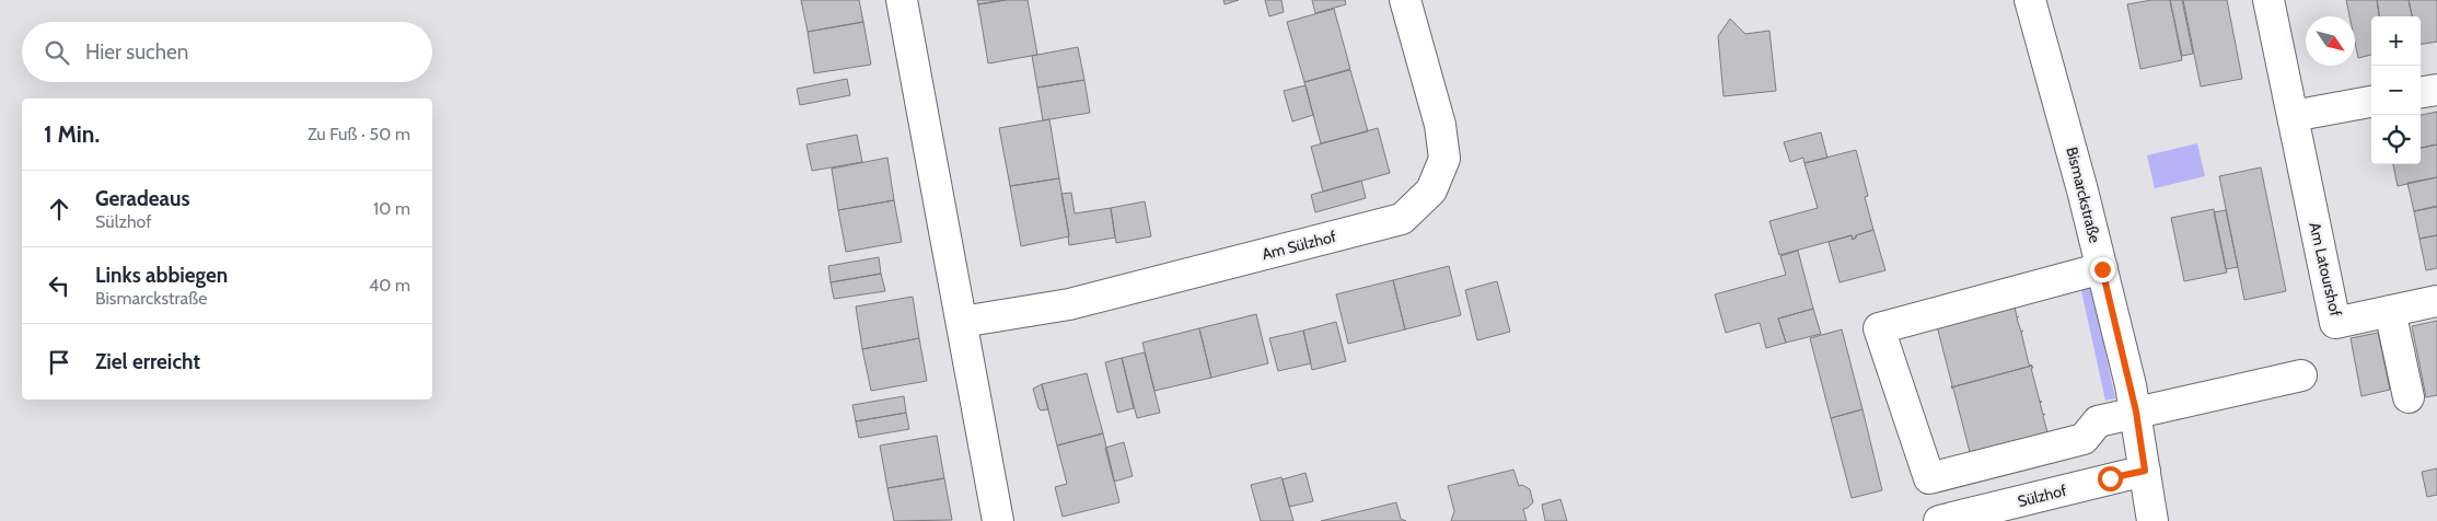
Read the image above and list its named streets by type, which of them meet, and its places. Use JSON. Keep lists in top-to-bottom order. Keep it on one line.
{"streets":{"street":["Bismarckstraße","Am Sülzhof","Am Latourshof","Sülzhof"]},"crossings":[["Bismarckstraße","Sülzhof"]],"north":"bottom right","page":{"map_buttons":["+","−"],"search":"Hier suchen","heading":["1 Min.","Zu Fuß · 50 m"],"list":[["Geradeaus","Sülzhof","10 m"],["Links abbiegen","Bismarckstraße","40 m"],"Ziel erreicht"]}}
